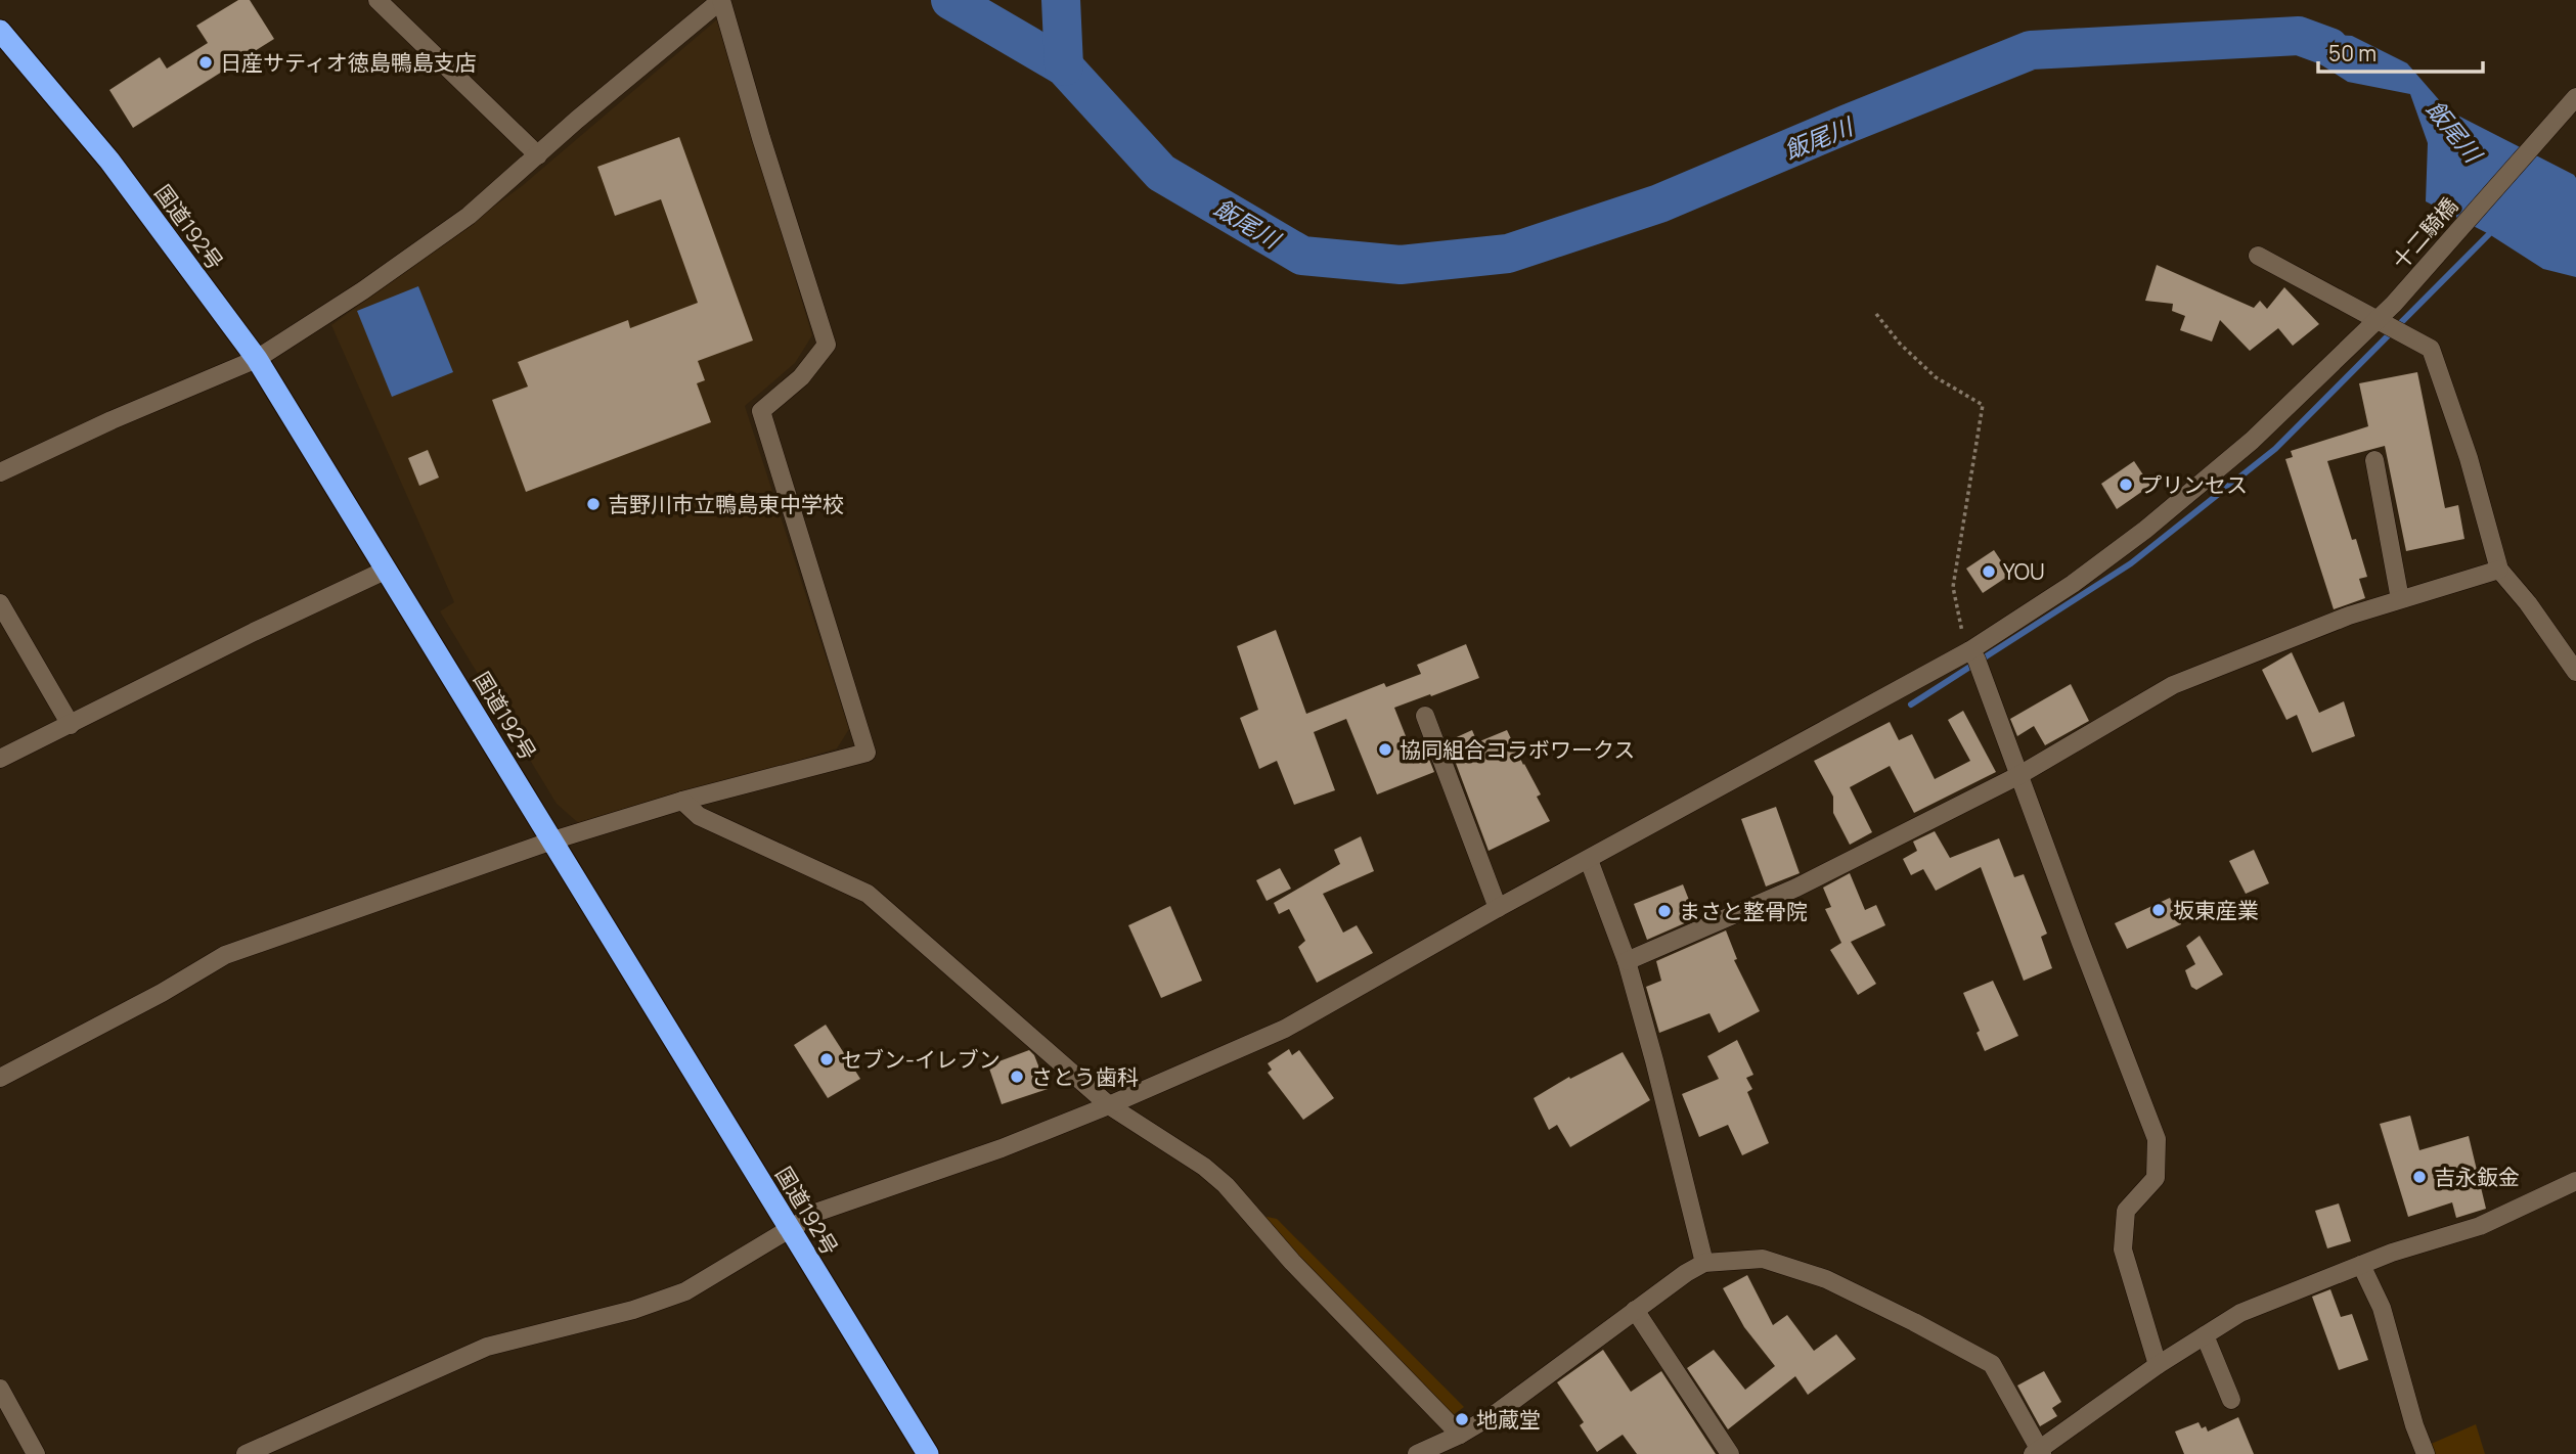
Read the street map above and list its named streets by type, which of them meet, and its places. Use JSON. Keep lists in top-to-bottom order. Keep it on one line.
{"streets":{"highway":["国道192号"],"street":["十二騎橋"]},"crossings":[["国道192号","十二騎橋"]],"water":["飯尾川"],"places":["日産サティオ徳島鴨島支店","プリンセス","吉野川市立鴨島東中学校","YOU","協同組合コラボワークス","坂東産業","まさと整骨院","セブン-イレブン","さとう歯科","吉永鈑金","地蔵堂"],"scale_bar":"50 m"}
